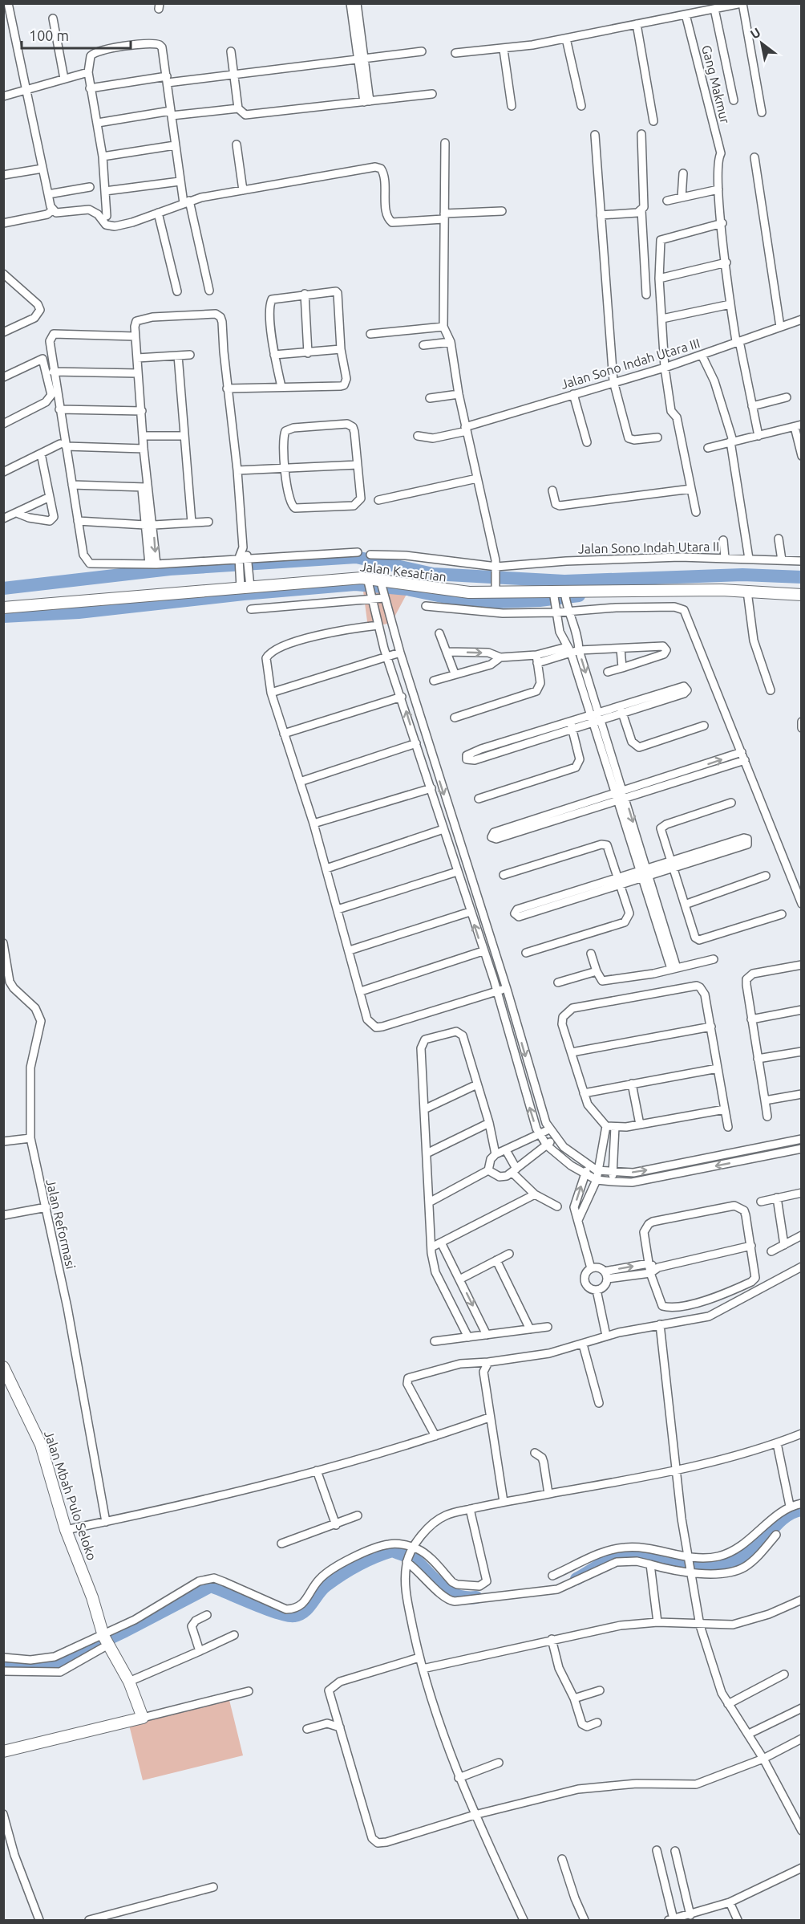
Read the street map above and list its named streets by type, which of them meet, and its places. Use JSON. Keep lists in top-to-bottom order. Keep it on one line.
{"streets":{"street":["Gang Makmur","Jalan Sono Indah Utara III","Jalan Sono Indah Utara II","Jalan Kesatrian","Jalan Reformasi","Jalan Mbah Pulo Seloko"]},"crossings":[["Gang Makmur","Jalan Sono Indah Utara III"]],"scale_bar":"100 m","north":"top left"}
